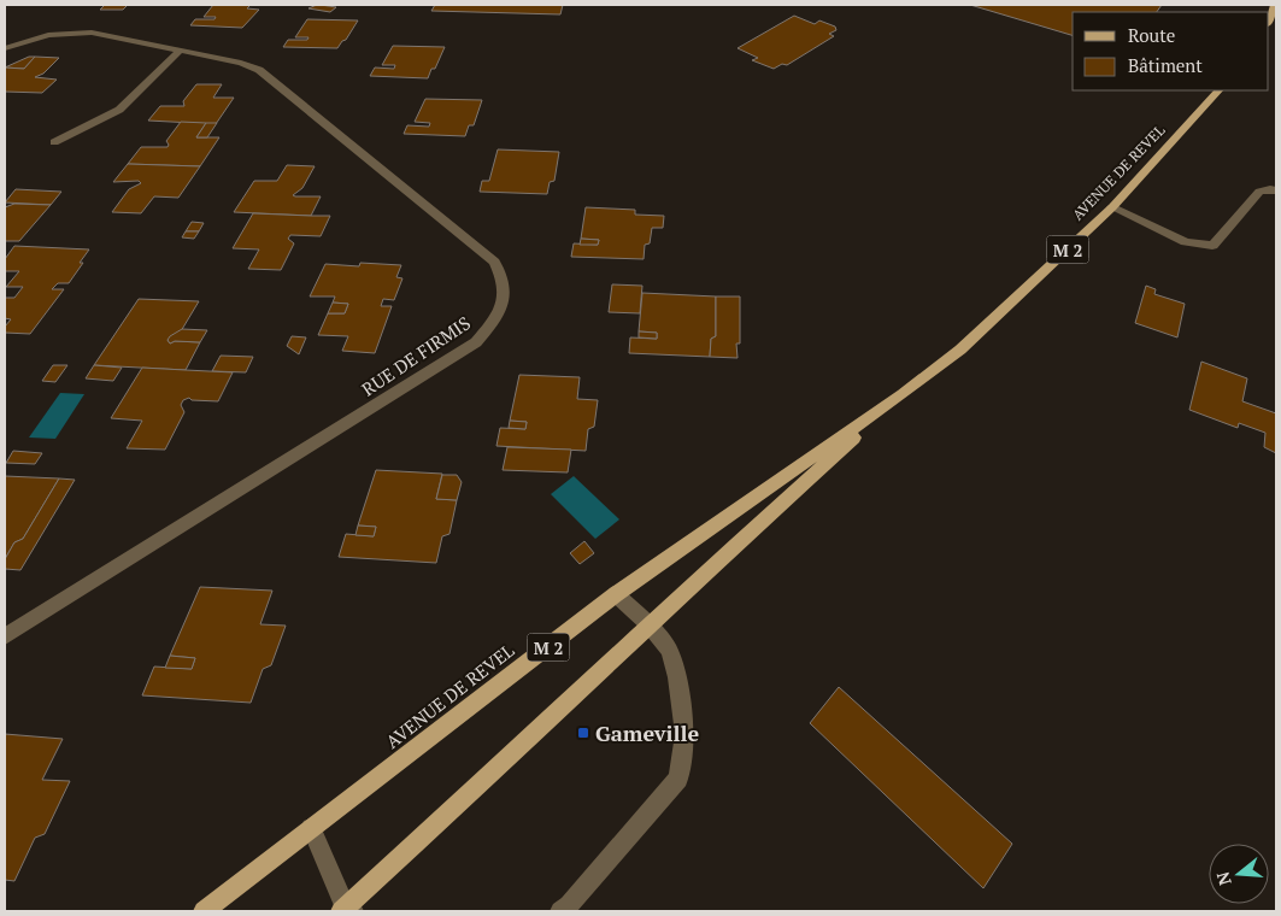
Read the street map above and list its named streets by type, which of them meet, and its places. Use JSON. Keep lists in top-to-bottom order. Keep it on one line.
{"streets":{"main road":["AVENUE DE REVEL","M 2"],"street":["RUE DE FIRMIS"]},"places":{"transit":["Gameville"]},"legend":["Route","Bâtiment"],"north":"left"}
